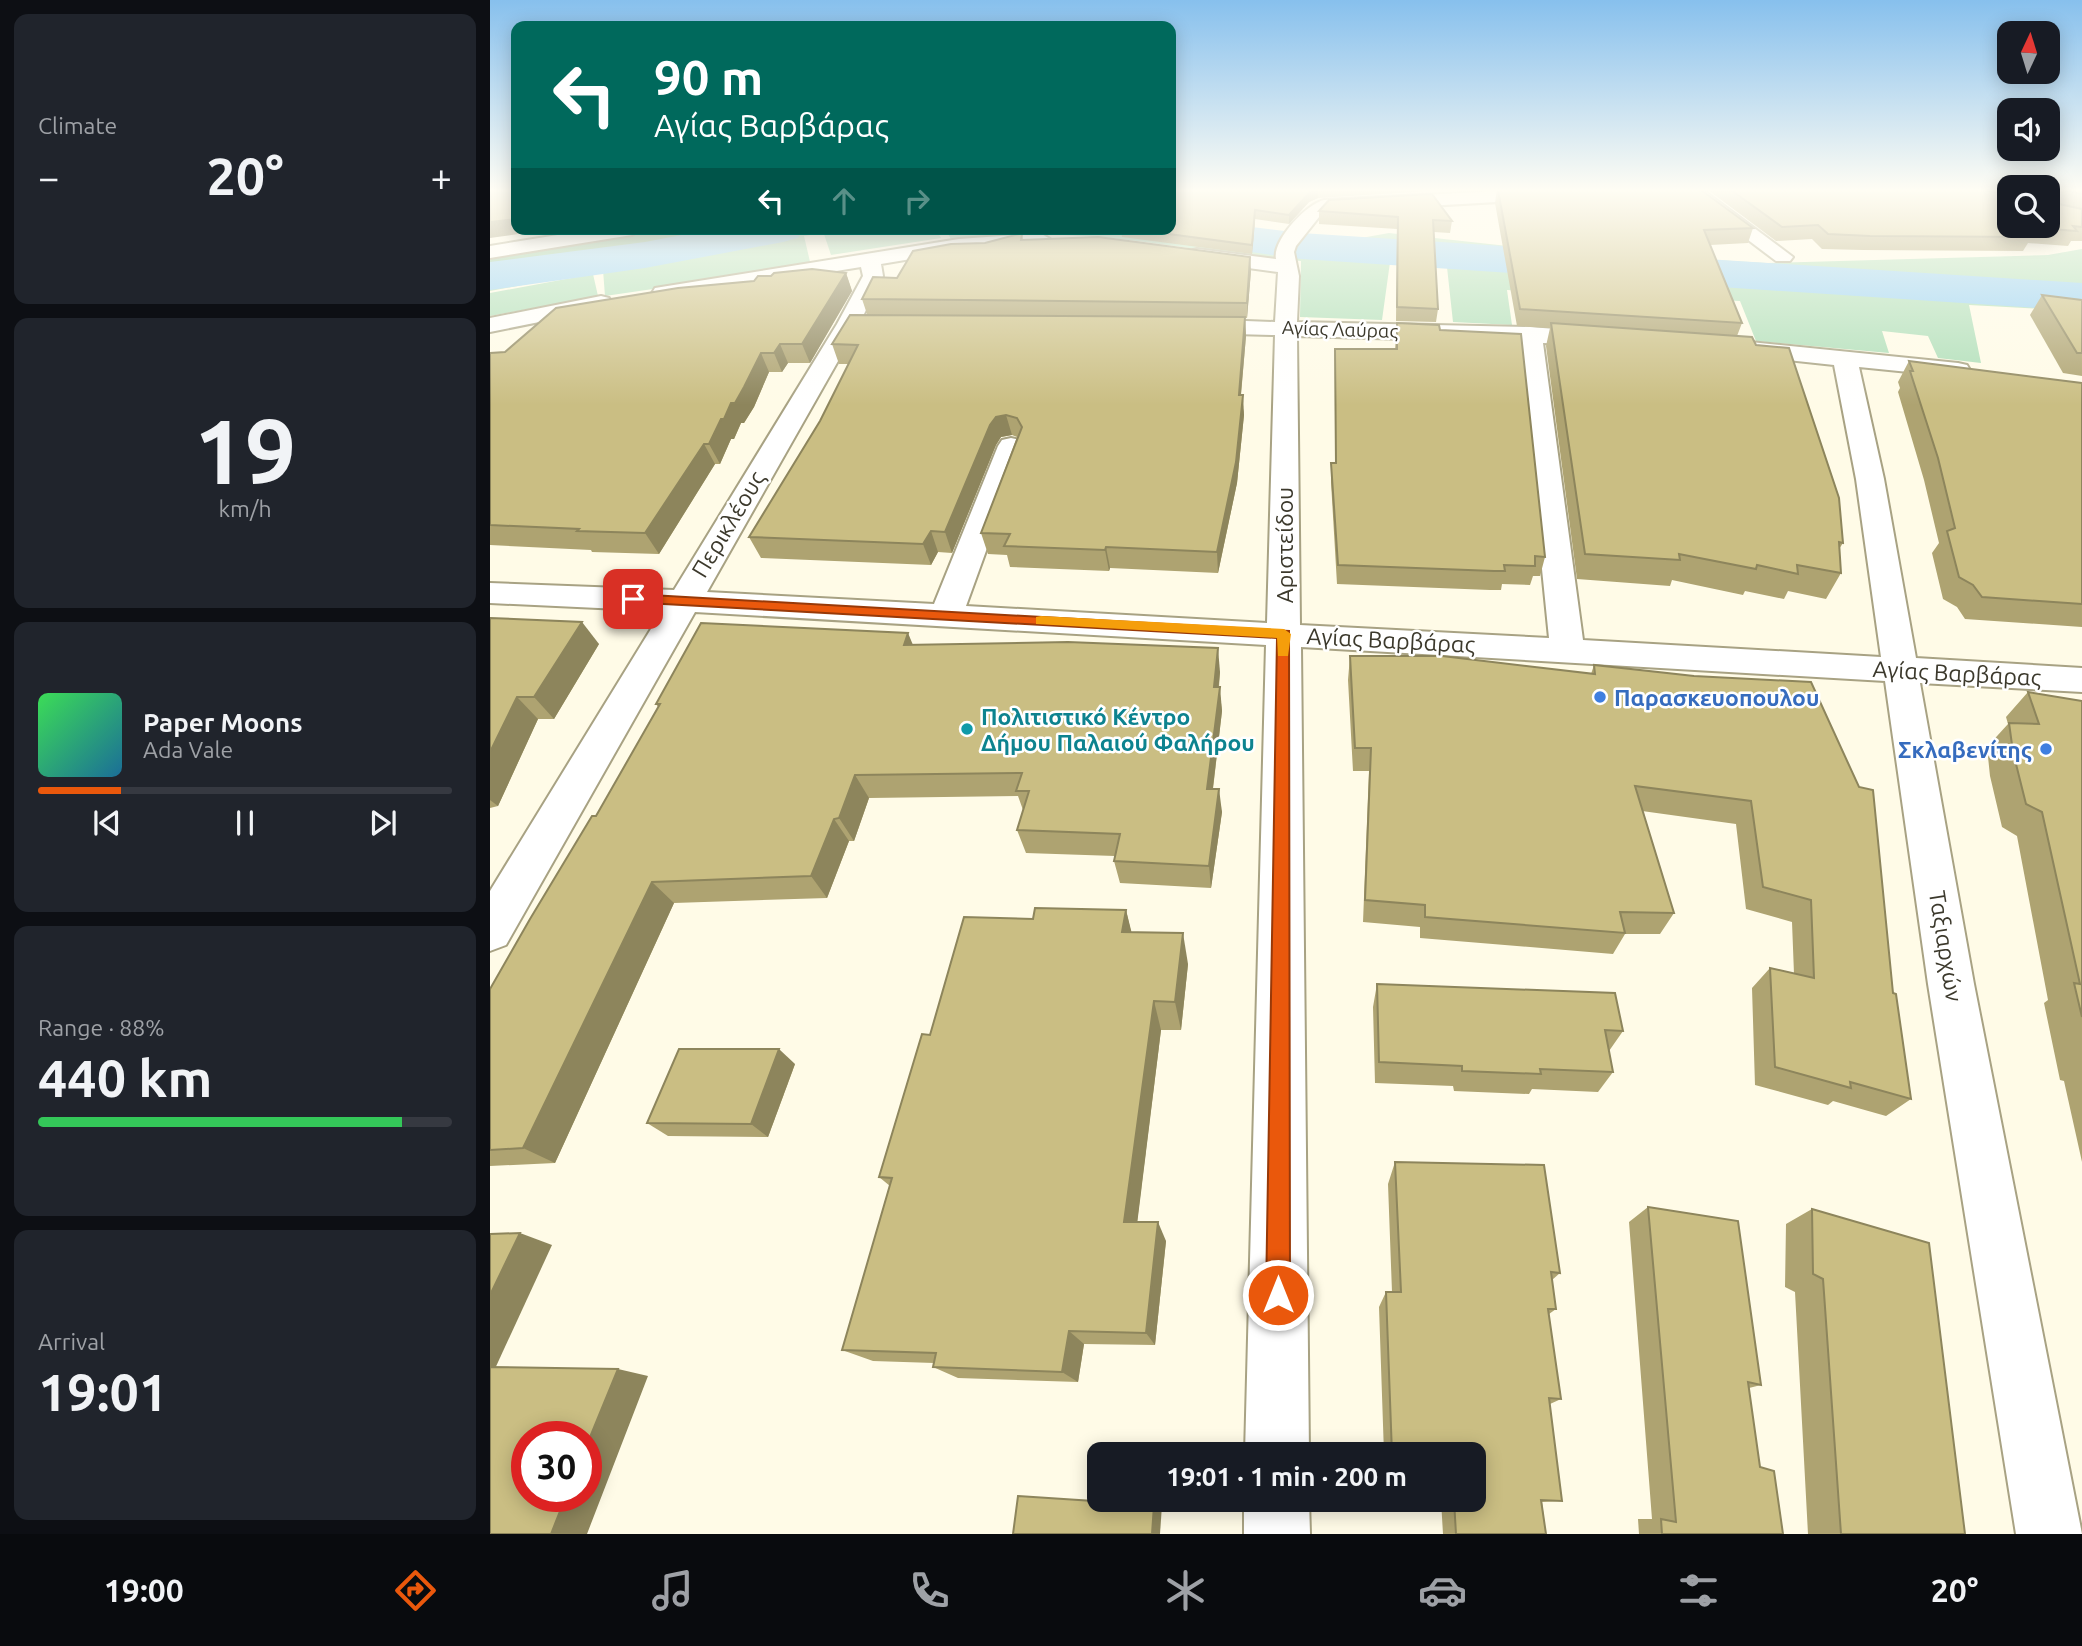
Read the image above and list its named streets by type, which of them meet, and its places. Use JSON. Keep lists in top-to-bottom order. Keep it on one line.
{"streets":{"street":["Αγίας Λαύρας","Περικλέους","Αριστείδου","Αγίας Βαρβάρας","Ταξιαρχών"]},"crossings":[["Αγίας Λαύρας","Αριστείδου"],["Περικλέους","Αγίας Βαρβάρας"],["Αριστείδου","Αγίας Βαρβάρας"],["Αγίας Βαρβάρας","Ταξιαρχών"]],"places":["Παρασκευοπουλου","Πολιτιστικό Κέντρο Δήμου Παλαιού Φαλήρου","Σκλαβενίτης"],"north":"top","page":{"tile":["Climate",["19","km/h"],["Range · 88%","440 km"],["Arrival","19:01"]],"turn":["90 m","Αγίας Βαρβάρας"],"heat":["−","20°","+"],"song":["Paper Moons","Ada Vale"],"limit":"30","trip":"19:01 · 1 min · 200 m","tabs":["19:00","20°"]}}
